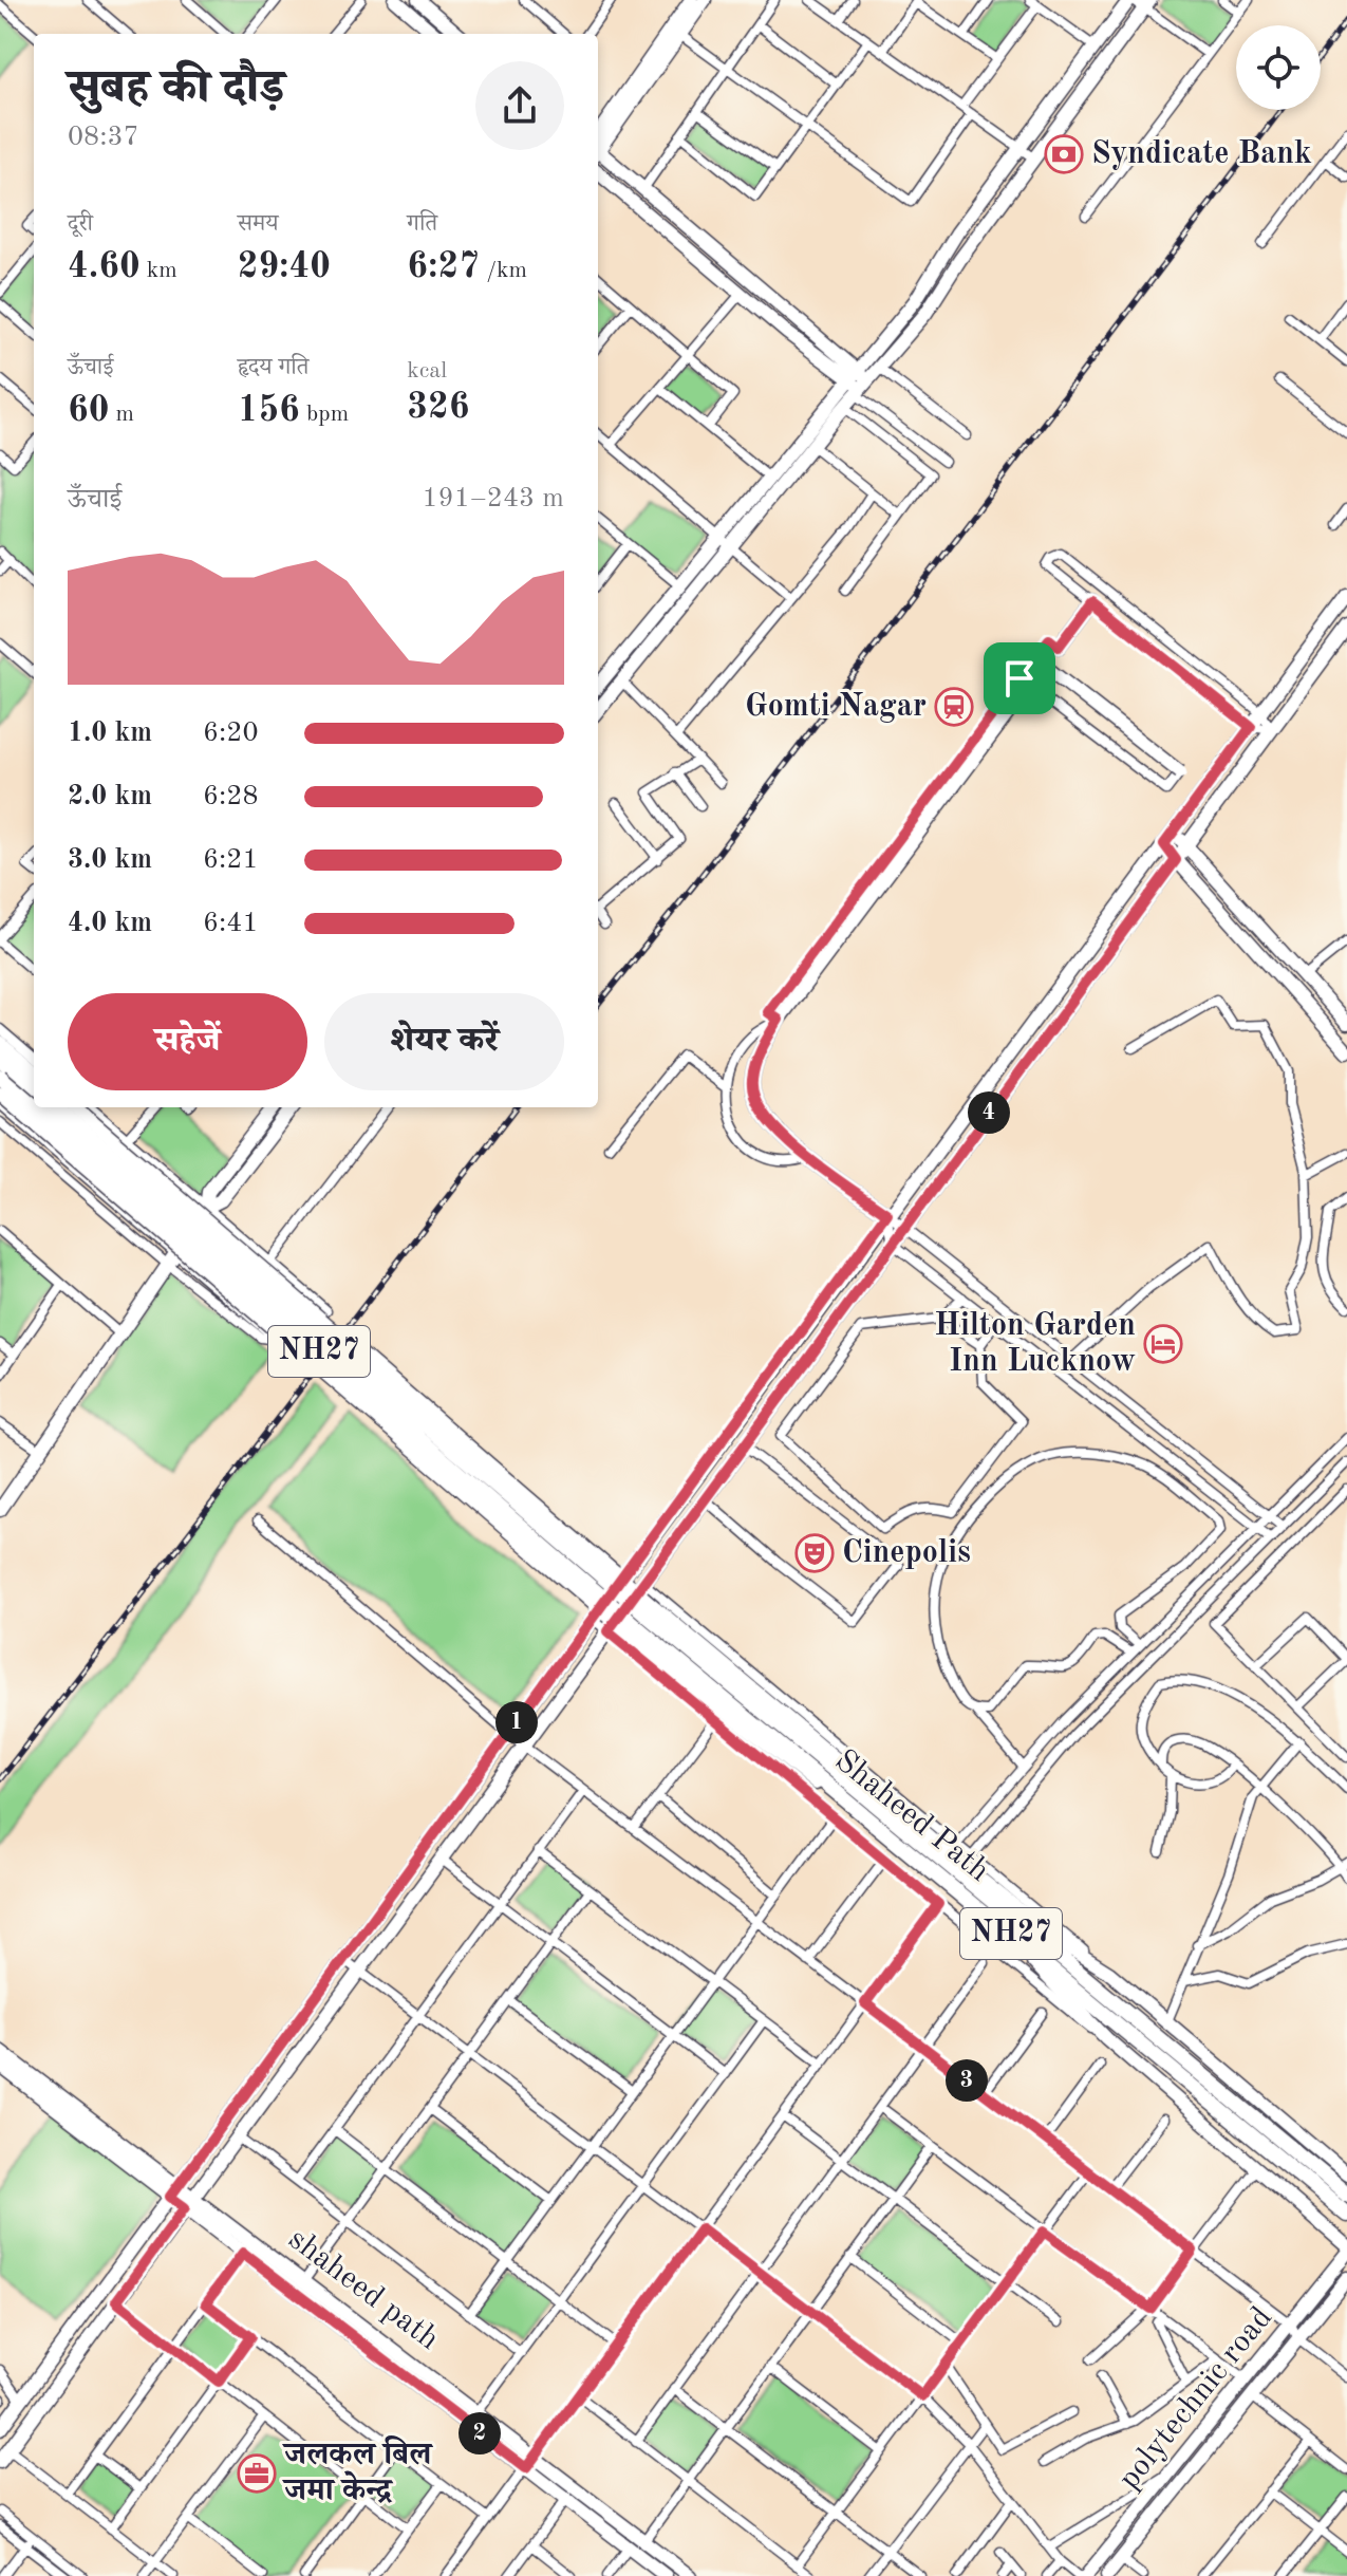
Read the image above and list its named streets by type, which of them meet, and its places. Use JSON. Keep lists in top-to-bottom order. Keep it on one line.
{"streets":{"highway":["NH27","Shaheed Path"],"street":["shaheed path","polytechnic road"]},"crossings":[["NH27","Shaheed Path"]],"places":{"bank":["Syndicate Bank"],"station":["Gomti Nagar"],"hotel":["Hilton Garden Inn Lucknow"],"theatre":["Cinepolis"],"office":["जलकल बिल जमा केन्द्र"]},"page":{"heading":["सुबह की दौड़","08:37"],"stats":[["दूरी","4.60 km"],["समय","29:40"],["गति","6:27 /km"],["ऊँचाई","60 m"],["हृदय गति","156 bpm"],["kcal","326"]],"chart":["ऊँचाई","191–243 m"],"list":[{"name":"1.0 km","note":"6:20"},{"name":"2.0 km","note":"6:28"},{"name":"3.0 km","note":"6:21"},{"name":"4.0 km","note":"6:41"}],"buttons":["सहेजें","शेयर करें"],"pins":["4","1","3","2"]}}
